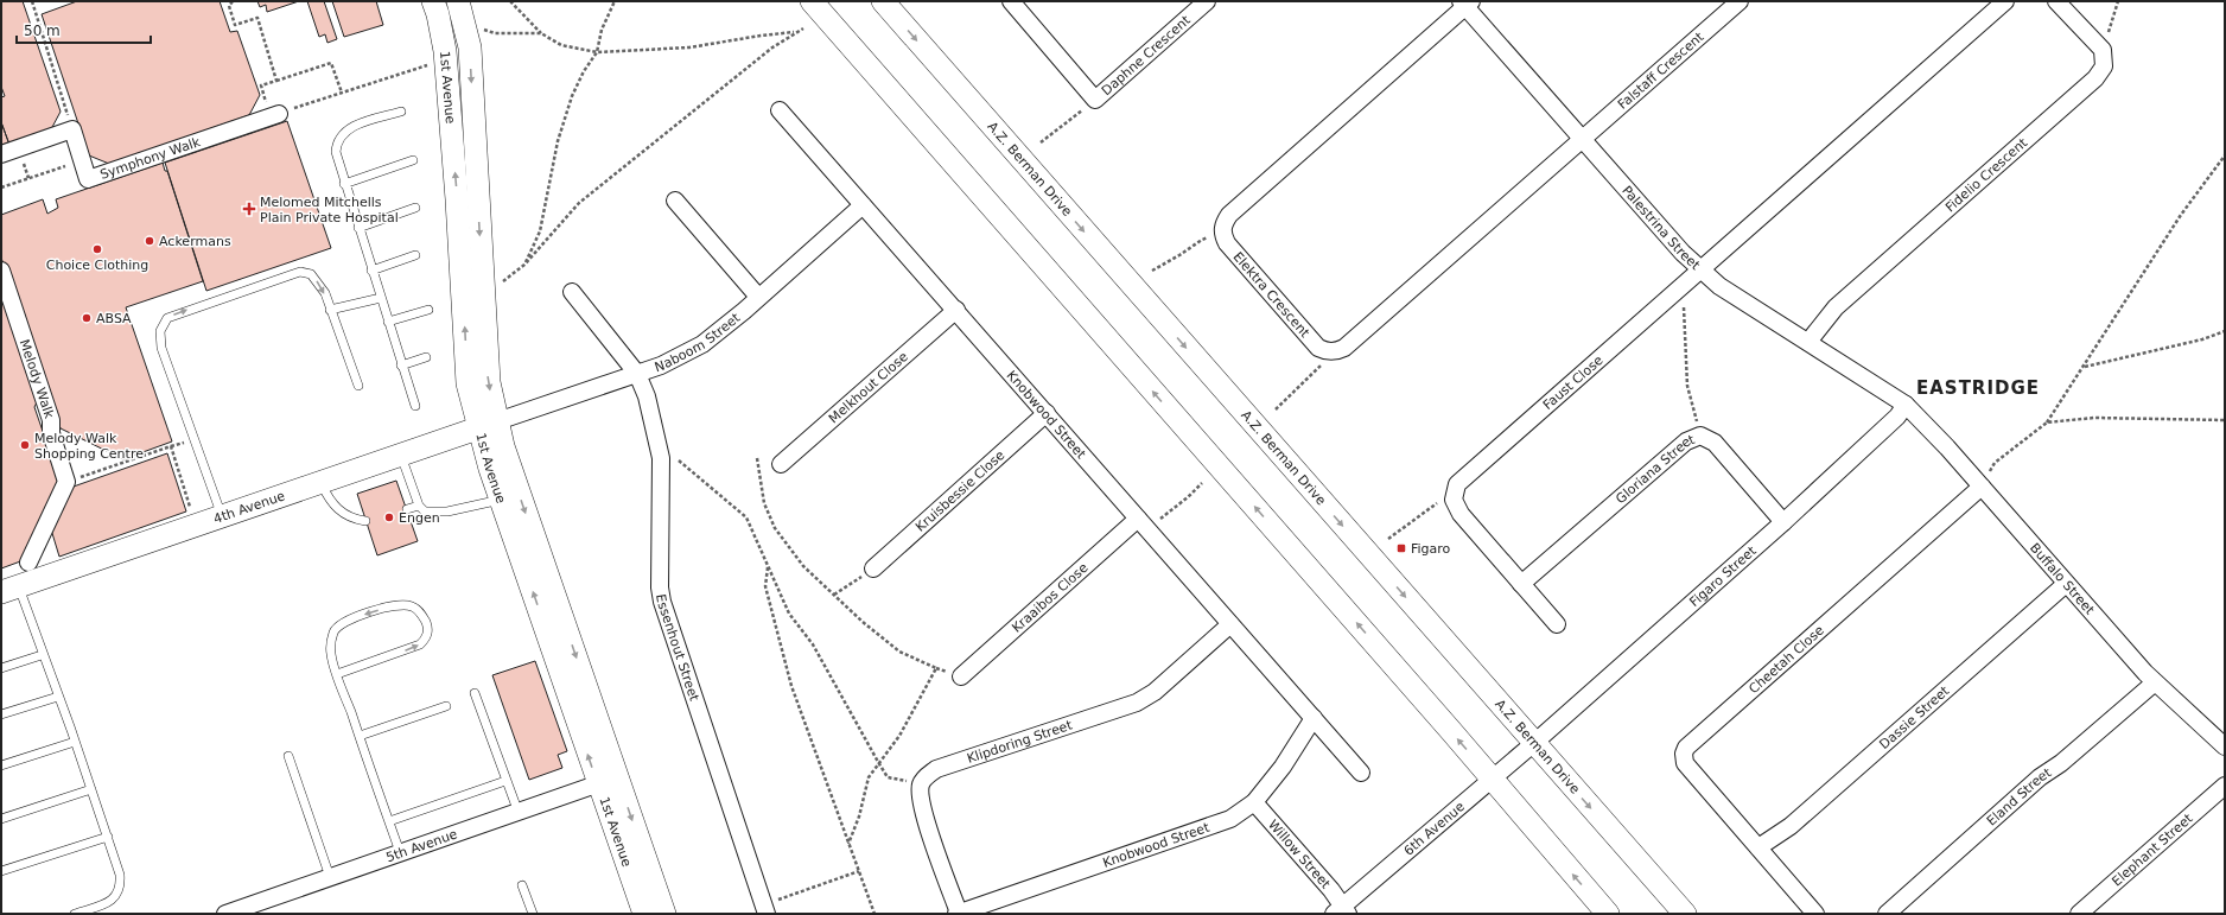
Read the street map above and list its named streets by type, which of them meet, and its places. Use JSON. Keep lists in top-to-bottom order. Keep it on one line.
{"streets":{"main road":["1st Avenue","A.Z. Berman Drive","4th Avenue"],"street":["Daphne Crescent","Falstaff Crescent","Symphony Walk","Fidelio Crescent","Palestrina Street","Elektra Crescent","Naboom Street","Melody Walk","Faust Close","Melkhout Close","Knobwood Street","Gloriana Street","Kruisbessie Close","Figaro Street","Buffalo Street","Kraaibos Close","Essenhout Street","Cheetah Close","Dassie Street","Klipdoring Street","Eland Street","6th Avenue","5th Avenue","Elephant Street","Willow Street"]},"crossings":[["Falstaff Crescent","Palestrina Street"],["1st Avenue","Naboom Street"],["1st Avenue","4th Avenue"],["1st Avenue","5th Avenue"],["A.Z. Berman Drive","Figaro Street"],["A.Z. Berman Drive","6th Avenue"],["Fidelio Crescent","Palestrina Street"],["Palestrina Street","Faust Close"],["Palestrina Street","Figaro Street"],["Palestrina Street","Buffalo Street"],["Naboom Street","Knobwood Street"],["Naboom Street","4th Avenue"],["Naboom Street","Essenhout Street"],["Melkhout Close","Knobwood Street"],["Knobwood Street","Kruisbessie Close"],["Knobwood Street","Kraaibos Close"],["Knobwood Street","Klipdoring Street"],["Knobwood Street","Willow Street"],["Gloriana Street","Figaro Street"],["Figaro Street","Buffalo Street"],["Figaro Street","6th Avenue"],["Buffalo Street","Cheetah Close"],["Buffalo Street","Dassie Street"],["Buffalo Street","Eland Street"],["Cheetah Close","Dassie Street"],["6th Avenue","Willow Street"]],"districts":["EASTRIDGE"],"places":{"health":["Melomed Mitchells Plain Private Hospital"],"other":["Ackermans","Choice Clothing","ABSA","Melody Walk Shopping Centre","Engen"],"transit":["Figaro"]},"scale_bar":"50 m"}
